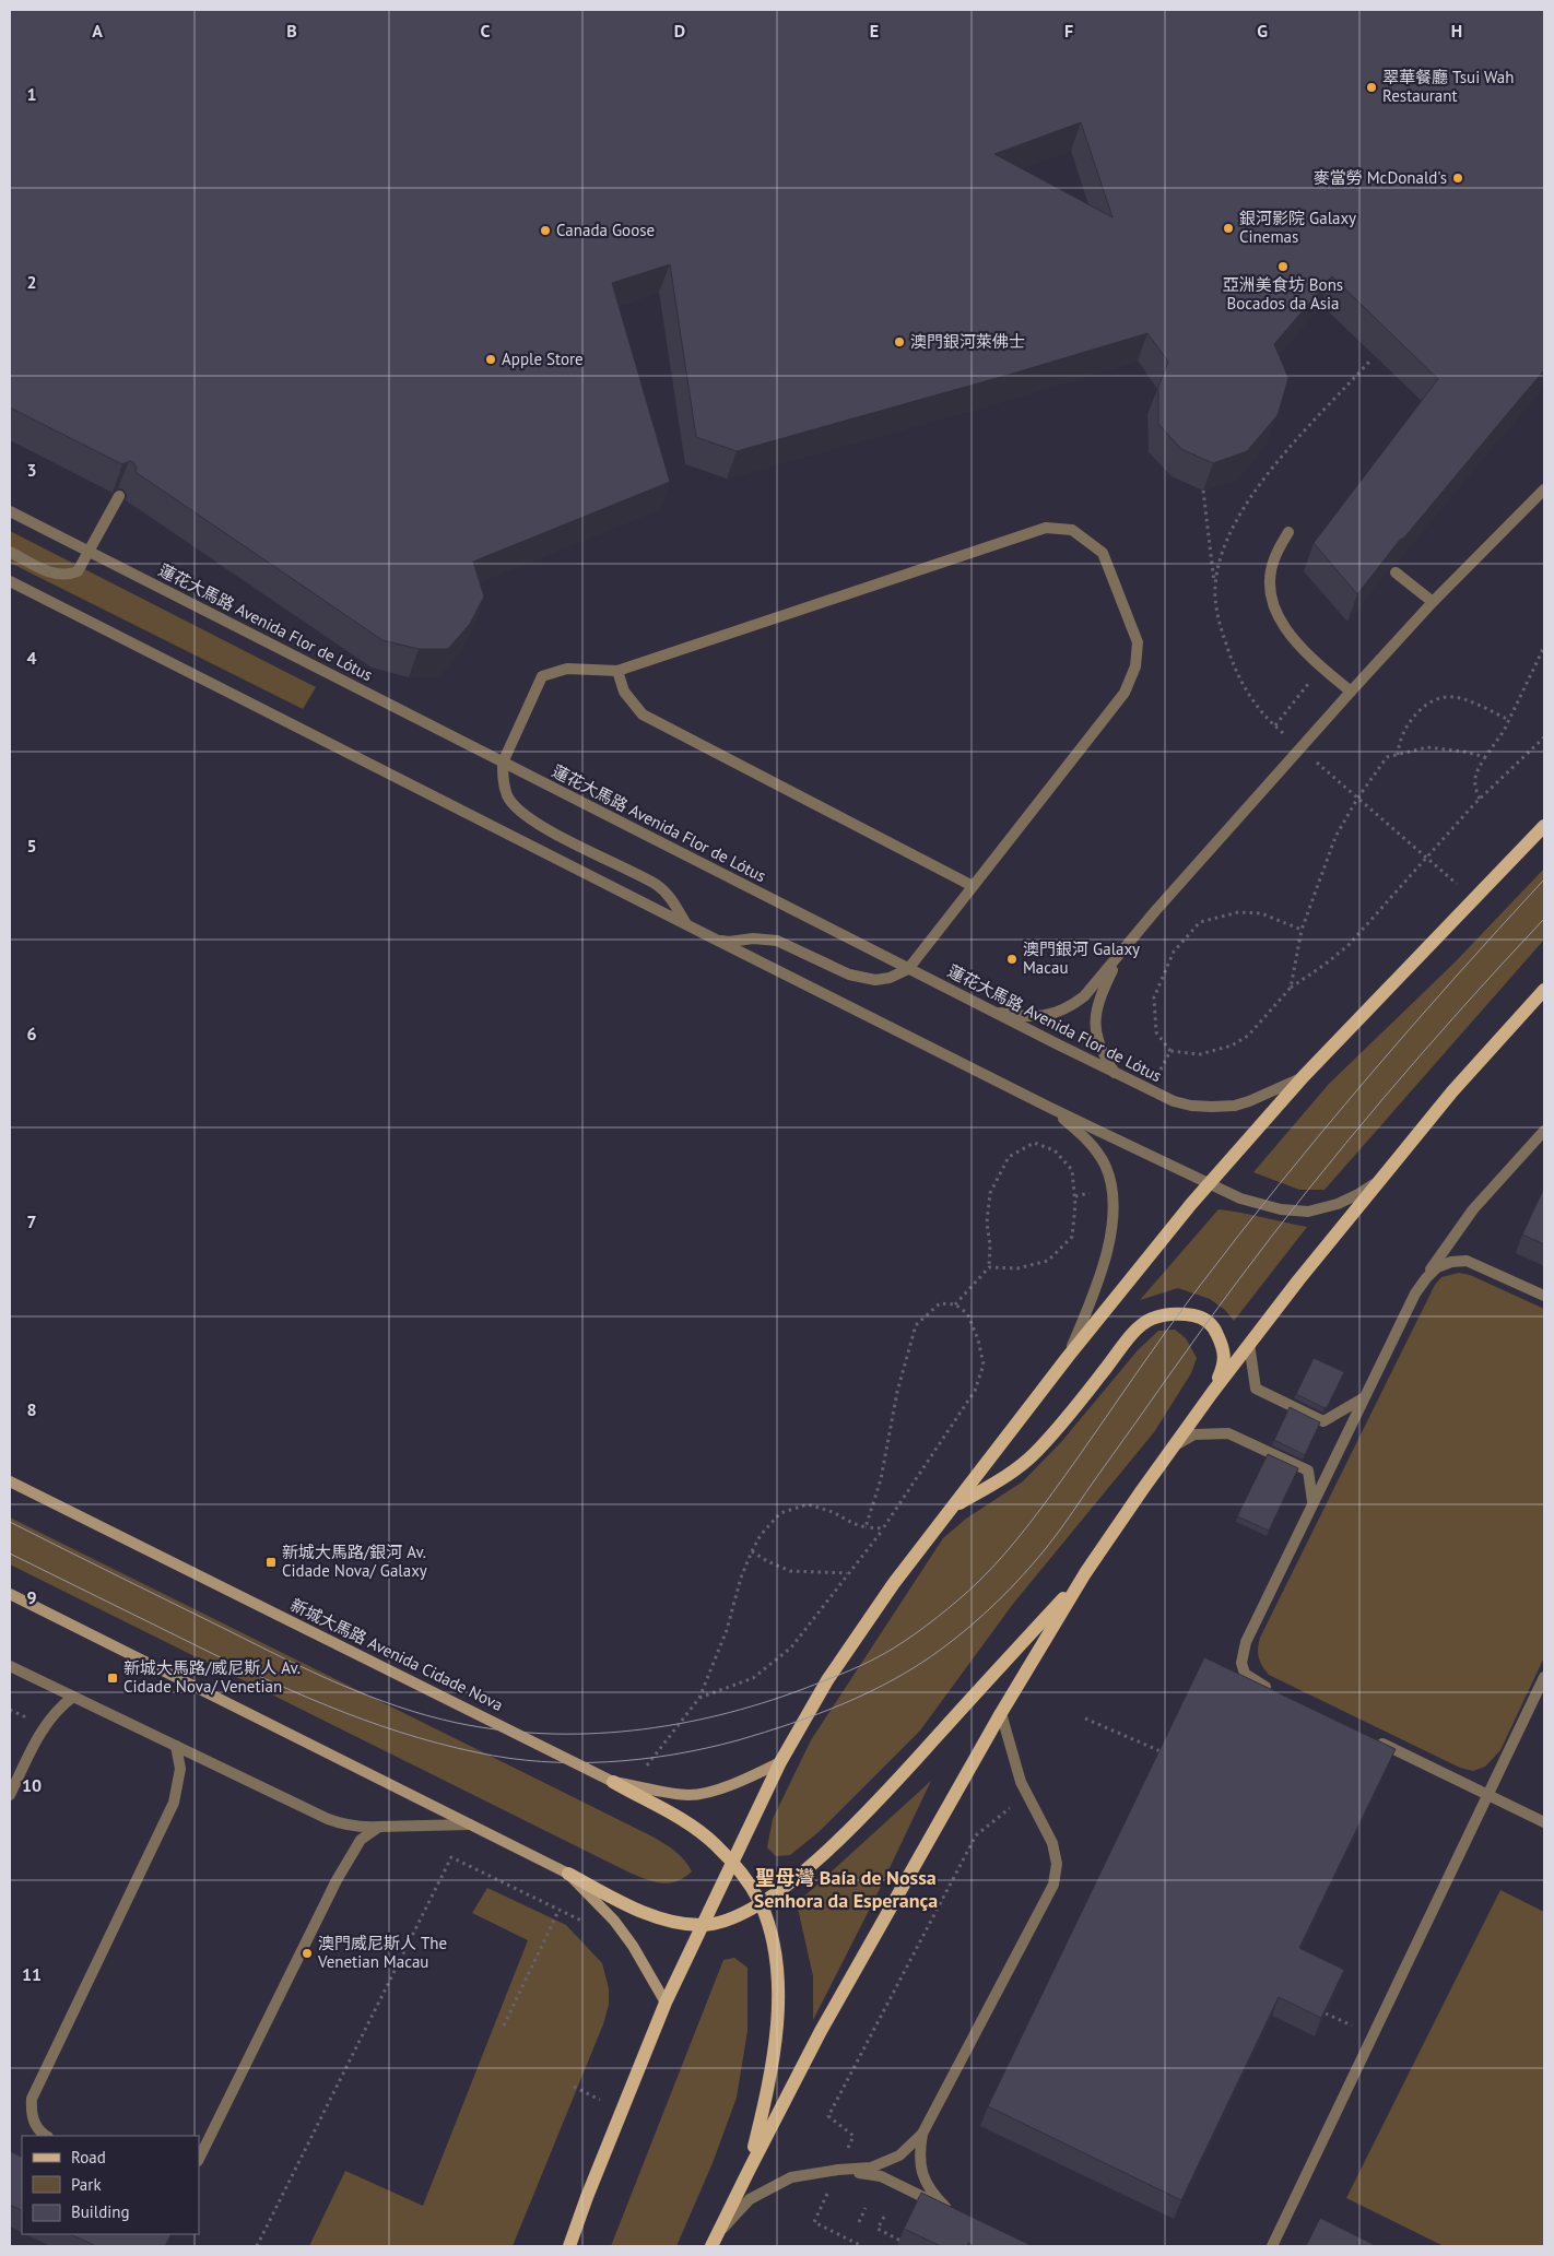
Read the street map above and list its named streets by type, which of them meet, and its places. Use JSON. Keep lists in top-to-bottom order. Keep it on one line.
{"streets":{"main road":["新城大馬路 Avenida Cidade Nova"],"street":["蓮花大馬路 Avenida Flor de Lótus"]},"districts":["聖母灣 Baía de Nossa Senhora da Esperança"],"places":{"other":["翠華餐廳 Tsui Wah Restaurant","麥當勞 McDonald's","銀河影院 Galaxy Cinemas","Canada Goose","亞洲美食坊 Bons Bocados da Asia","澳門銀河萊佛士","Apple Store","澳門銀河 Galaxy Macau","澳門威尼斯人 The Venetian Macau"],"transit":["新城大馬路/銀河 Av. Cidade Nova/ Galaxy","新城大馬路/威尼斯人 Av. Cidade Nova/ Venetian"]},"legend":["Road","Park","Building"],"grid":{"columns":["A","B","C","D","E","F","G","H"],"rows":["1","2","3","4","5","6","7","8","9","10","11"]}}
